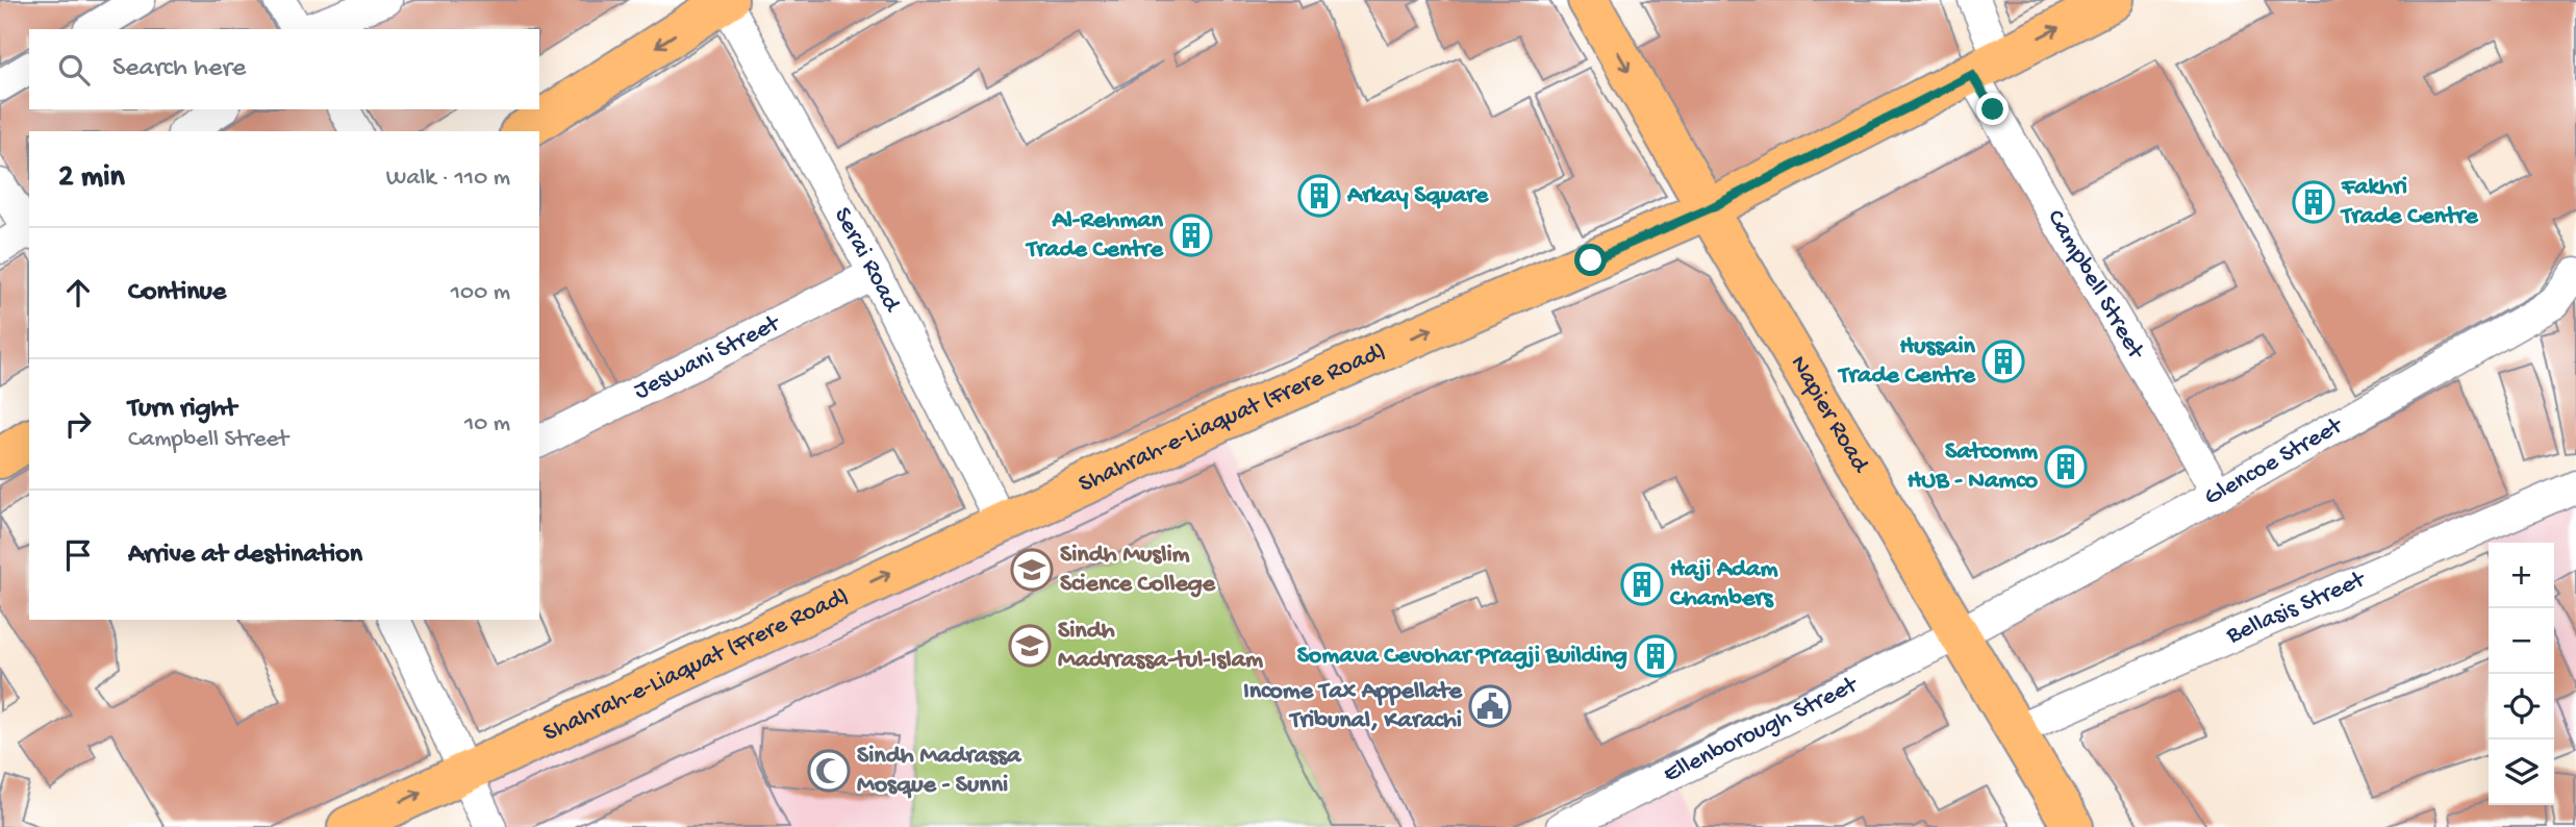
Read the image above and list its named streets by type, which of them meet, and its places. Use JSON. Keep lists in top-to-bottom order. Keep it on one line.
{"streets":{"main road":["Napier Road","Shahrah-e-Liaquat (Frere Road)"],"street":["Serai Road","Campbell Street","Jeswani Street","Glencoe Street","Bellasis Street","Ellenborough Street"]},"crossings":[["Serai Road","Jeswani Street"],["Serai Road","Shahrah-e-Liaquat (Frere Road)"],["Campbell Street","Shahrah-e-Liaquat (Frere Road)"],["Campbell Street","Glencoe Street"],["Napier Road","Shahrah-e-Liaquat (Frere Road)"],["Napier Road","Glencoe Street"],["Napier Road","Bellasis Street"],["Napier Road","Ellenborough Street"],["Glencoe Street","Ellenborough Street"]],"one_way":["Shahrah-e-Liaquat (Frere Road)"],"places":{"building":["Arkay Square","Fakhri Trade Centre","Al-Rehman Trade Centre","Hussain Trade Centre","Satcomm HUB - Namco","Haji Adam Chambers","Somava Cevohar Pragji Building"],"school or university":["Sindh Muslim Science College","Sindh Madrrassa-tul-Islam"],"public building":["Income Tax Appellate Tribunal, Karachi"],"mosque":["Sindh Madrassa Mosque - Sunni"]},"page":{"search":"Search here","heading":["2 min","Walk · 110 m"],"list":[["Continue","100 m"],["Turn right","Campbell Street","10 m"],"Arrive at destination"],"map_buttons":["+","−"]}}
